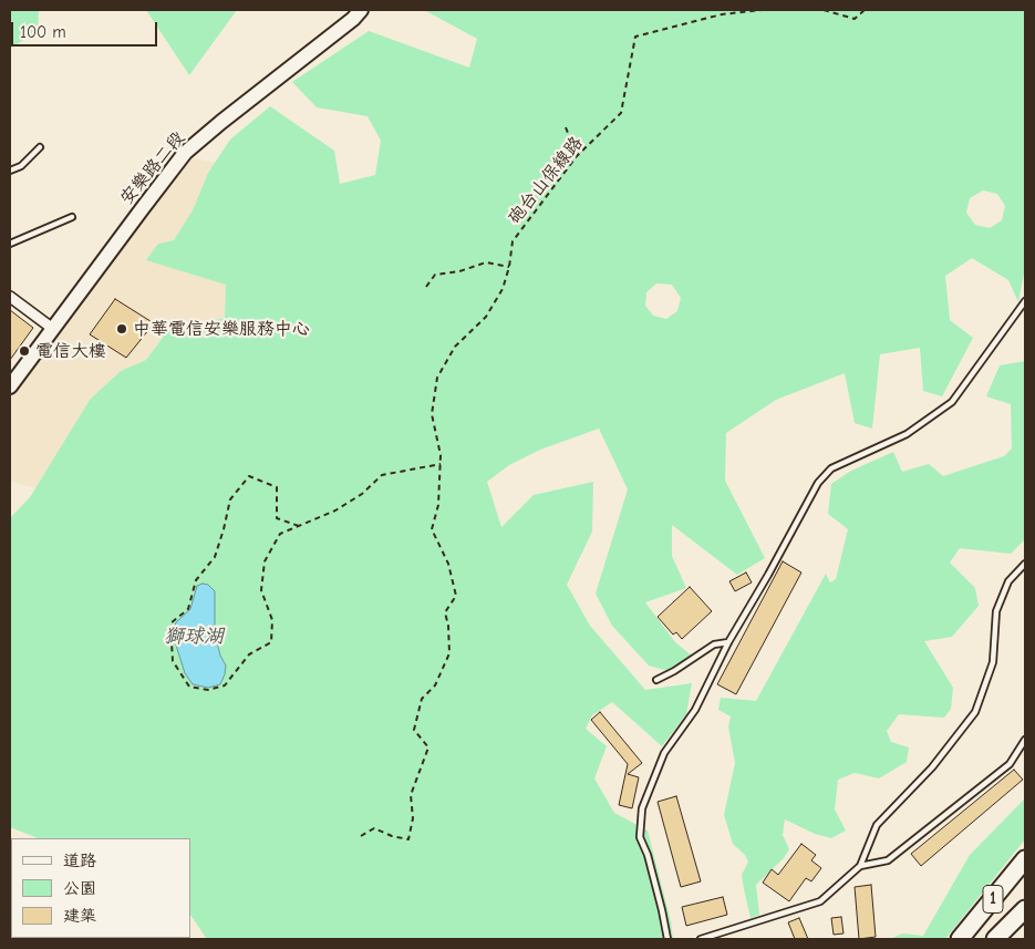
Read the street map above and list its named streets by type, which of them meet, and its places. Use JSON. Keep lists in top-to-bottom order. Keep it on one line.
{"streets":{"highway":["1"],"street":["安樂路二段"],"path":["砲台山保線路"]},"water":["獅球湖"],"places":["中華電信安樂服務中心","電信大樓"],"legend":["道路","公園","建築"],"scale_bar":"100 m"}
